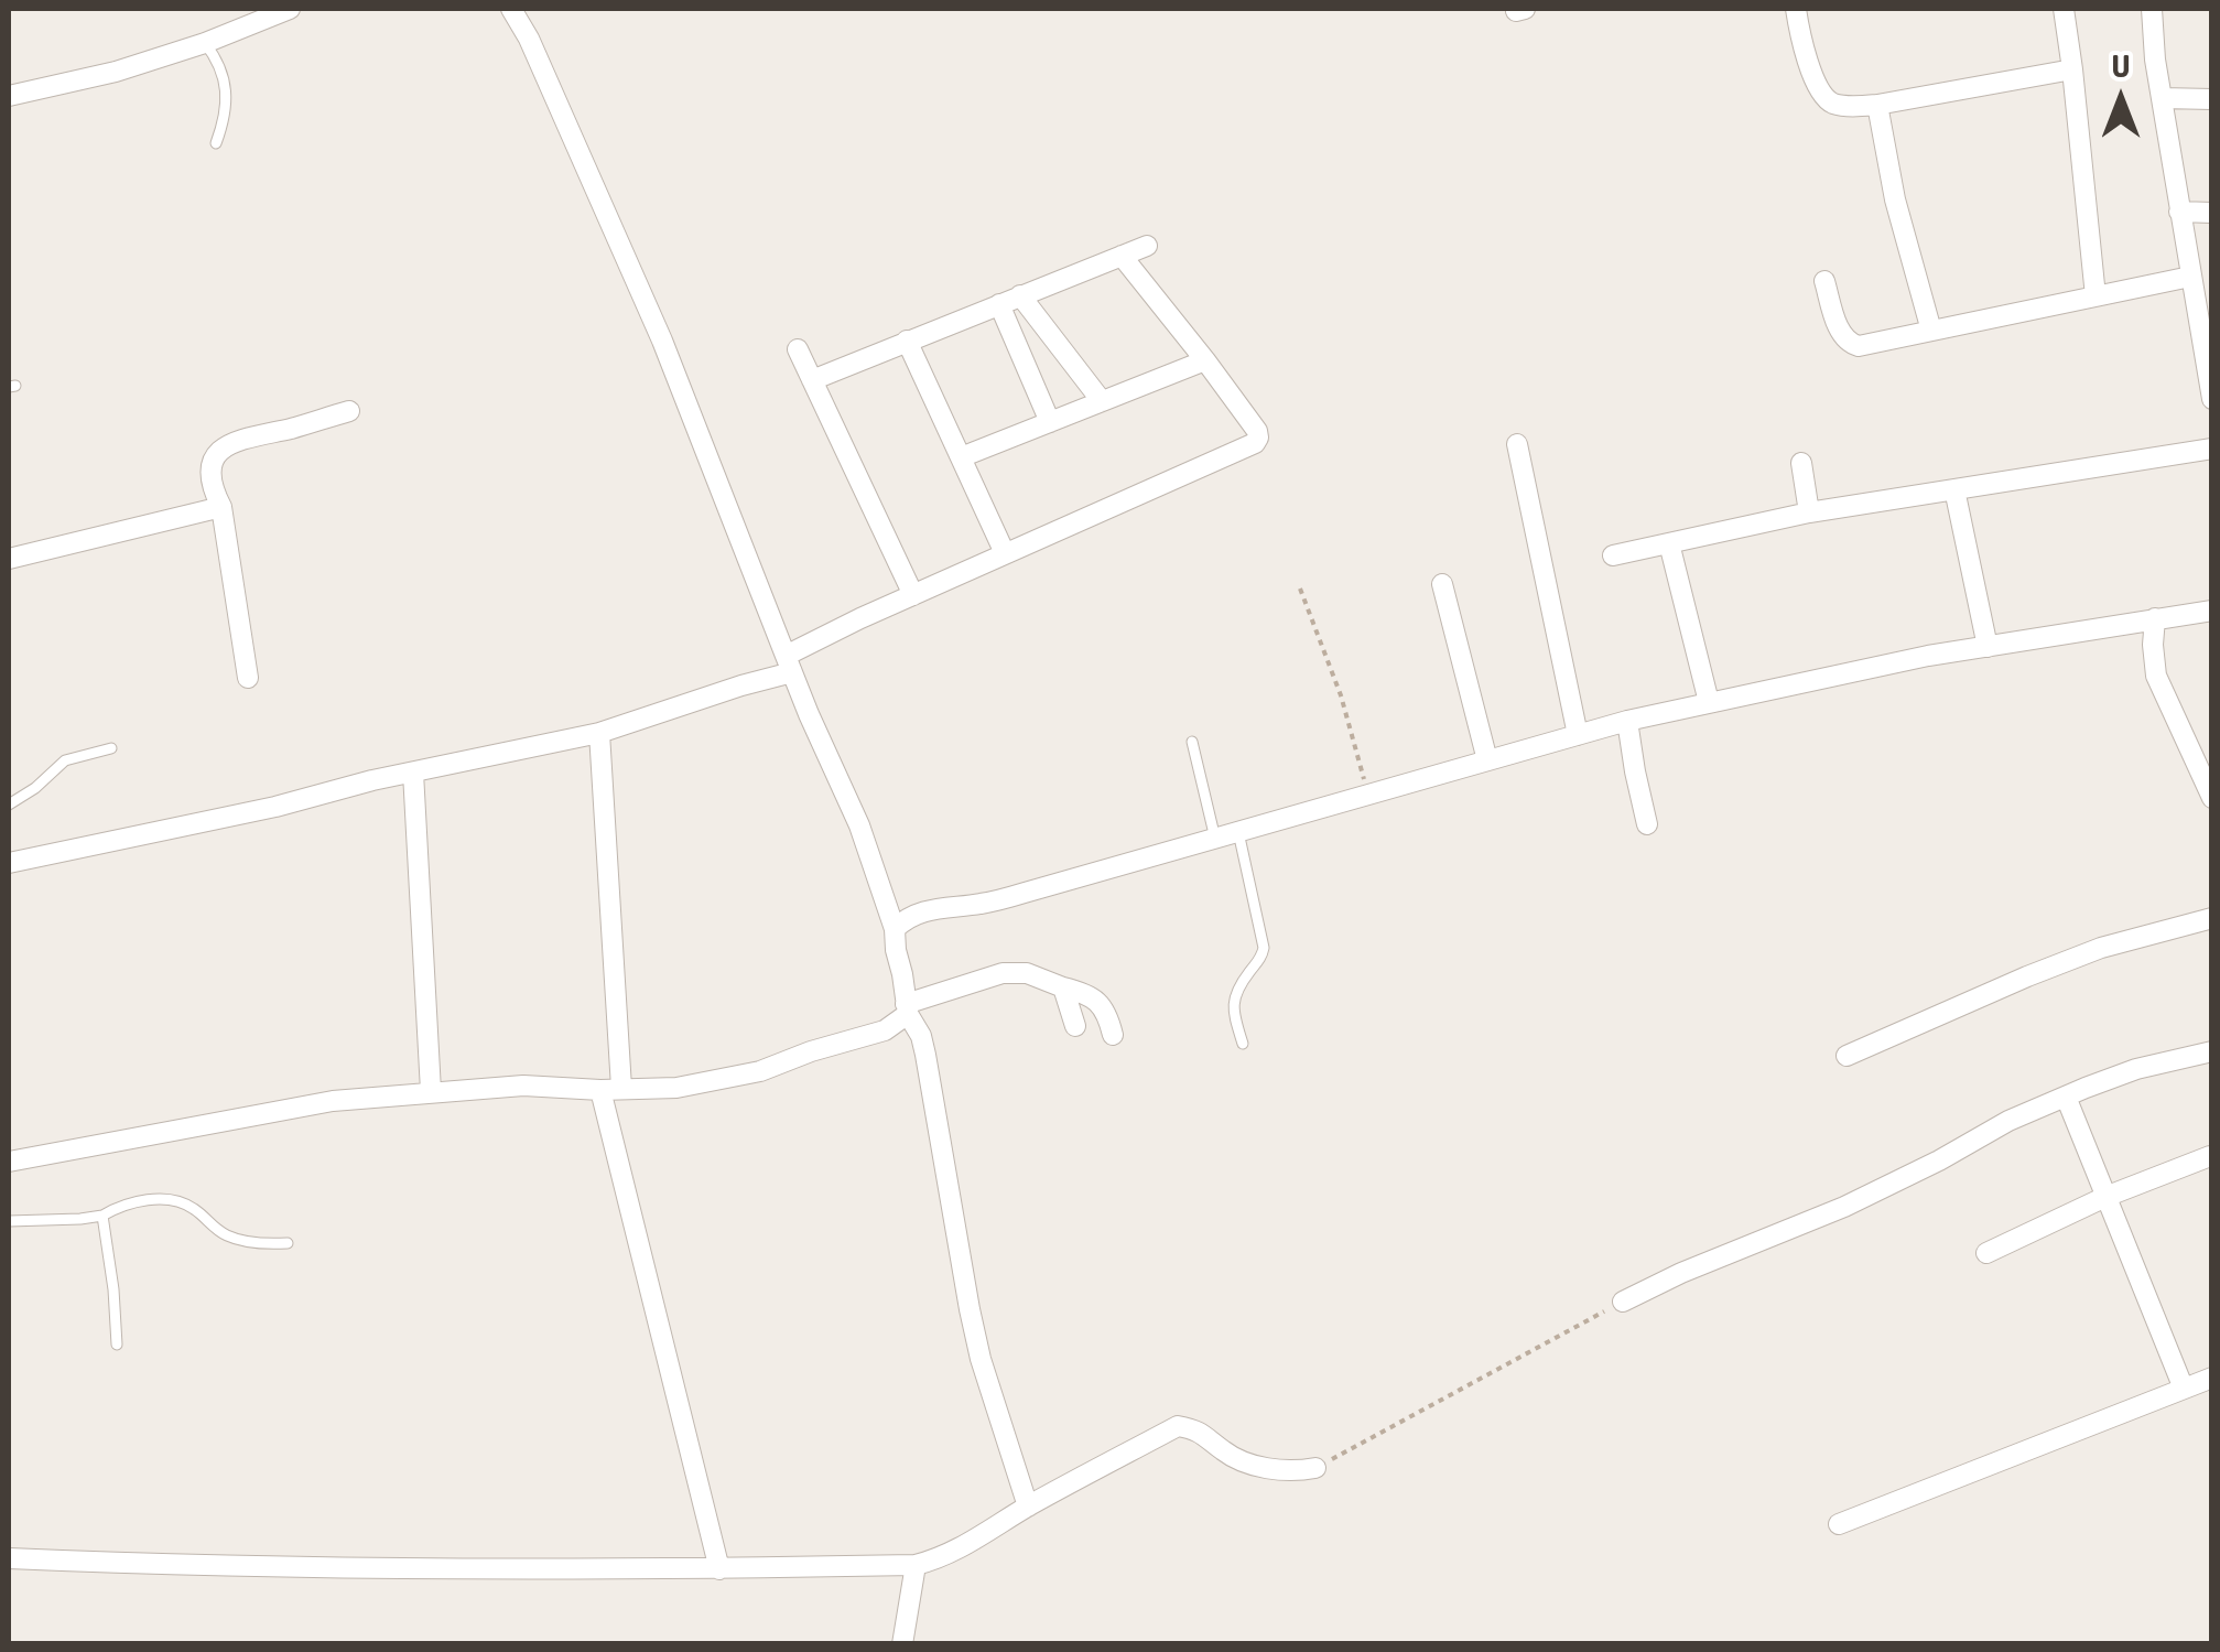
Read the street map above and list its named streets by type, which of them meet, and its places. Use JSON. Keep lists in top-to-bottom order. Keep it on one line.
{"north":"top"}
